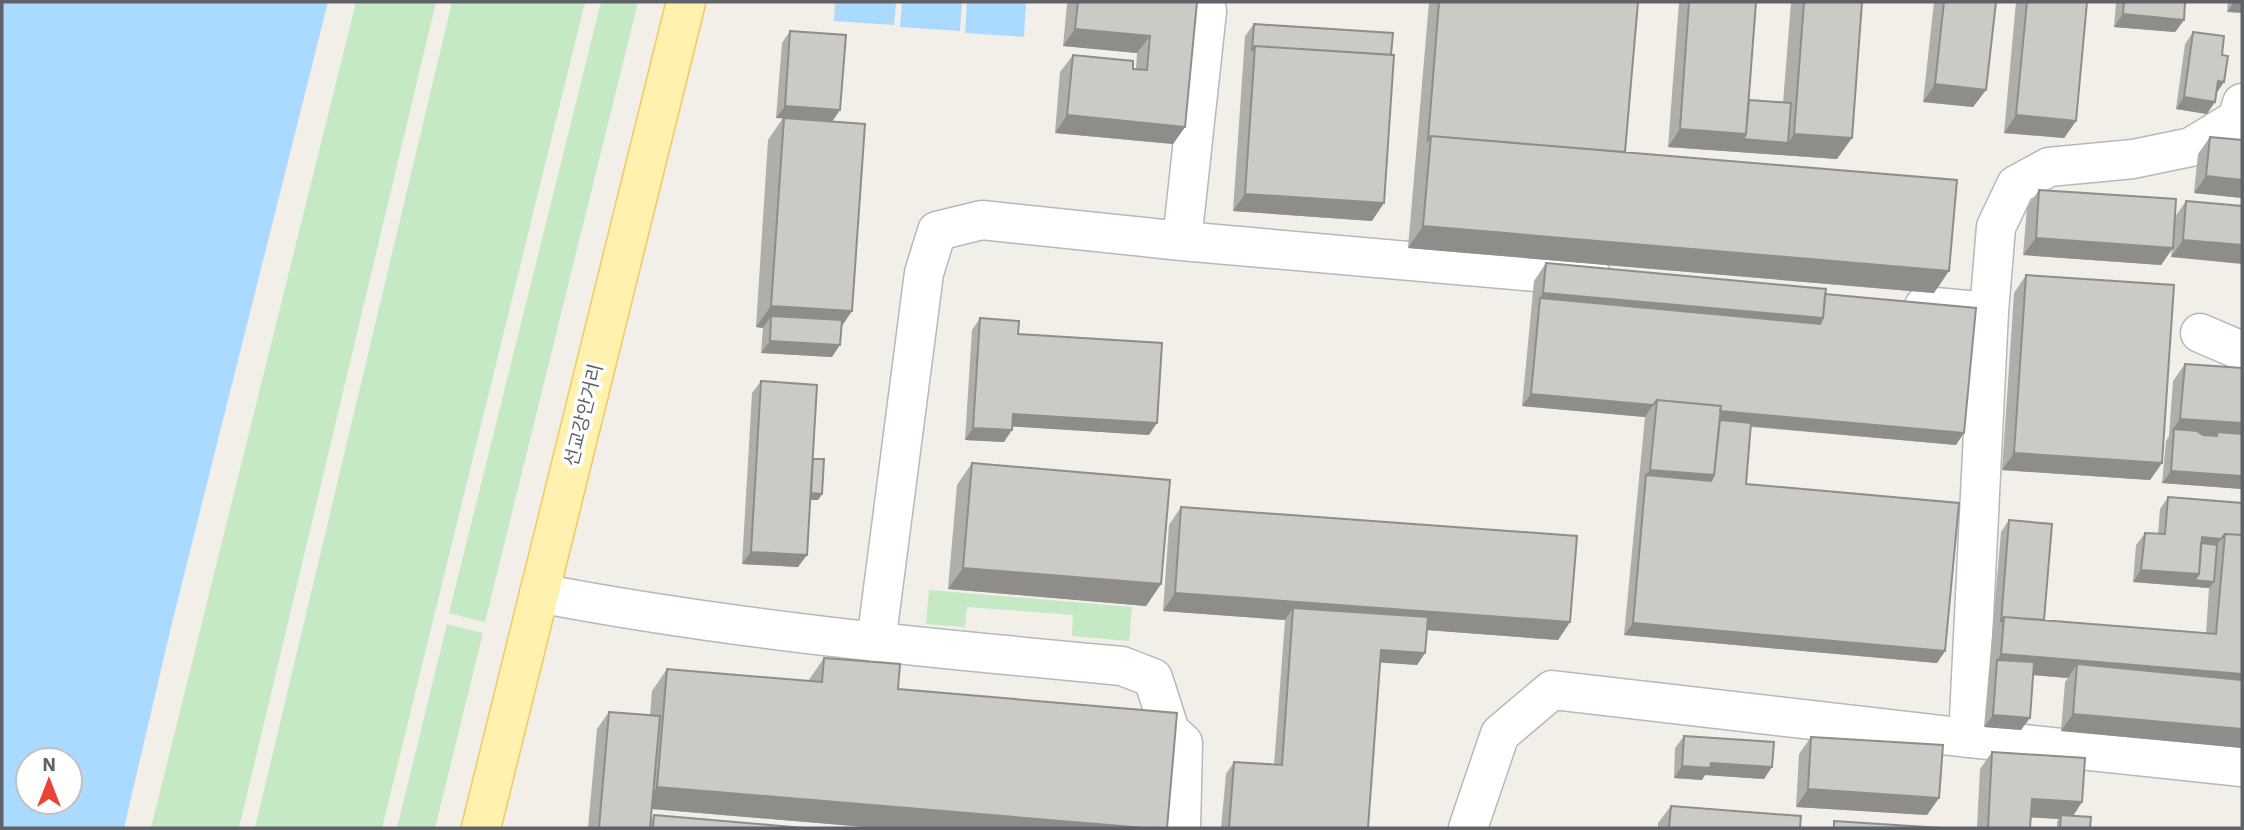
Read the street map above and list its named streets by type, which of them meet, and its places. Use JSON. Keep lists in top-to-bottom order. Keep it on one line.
{"streets":{"main road":["선교강안거리"]},"north":"top"}
